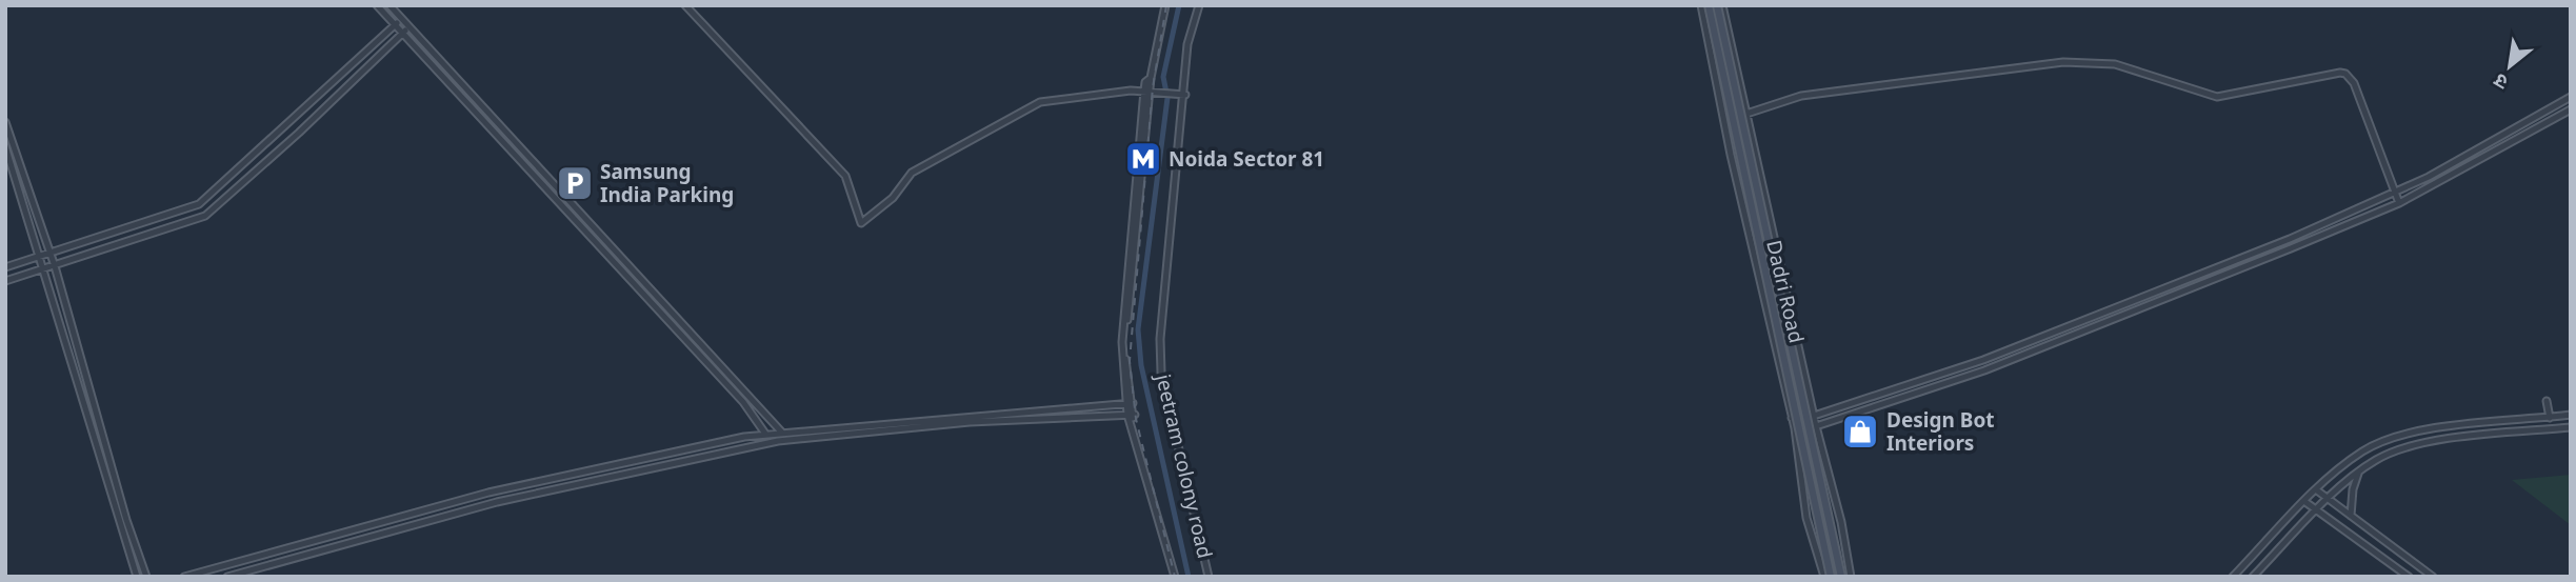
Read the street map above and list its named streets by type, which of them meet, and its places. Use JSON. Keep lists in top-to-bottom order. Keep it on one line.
{"streets":{"street":["Dadri Road","jeetram colony road"]},"places":{"metro station":["Noida Sector 81"],"parking":["Samsung India Parking"],"shop":["Design Bot Interiors"]},"north":"bottom left"}
